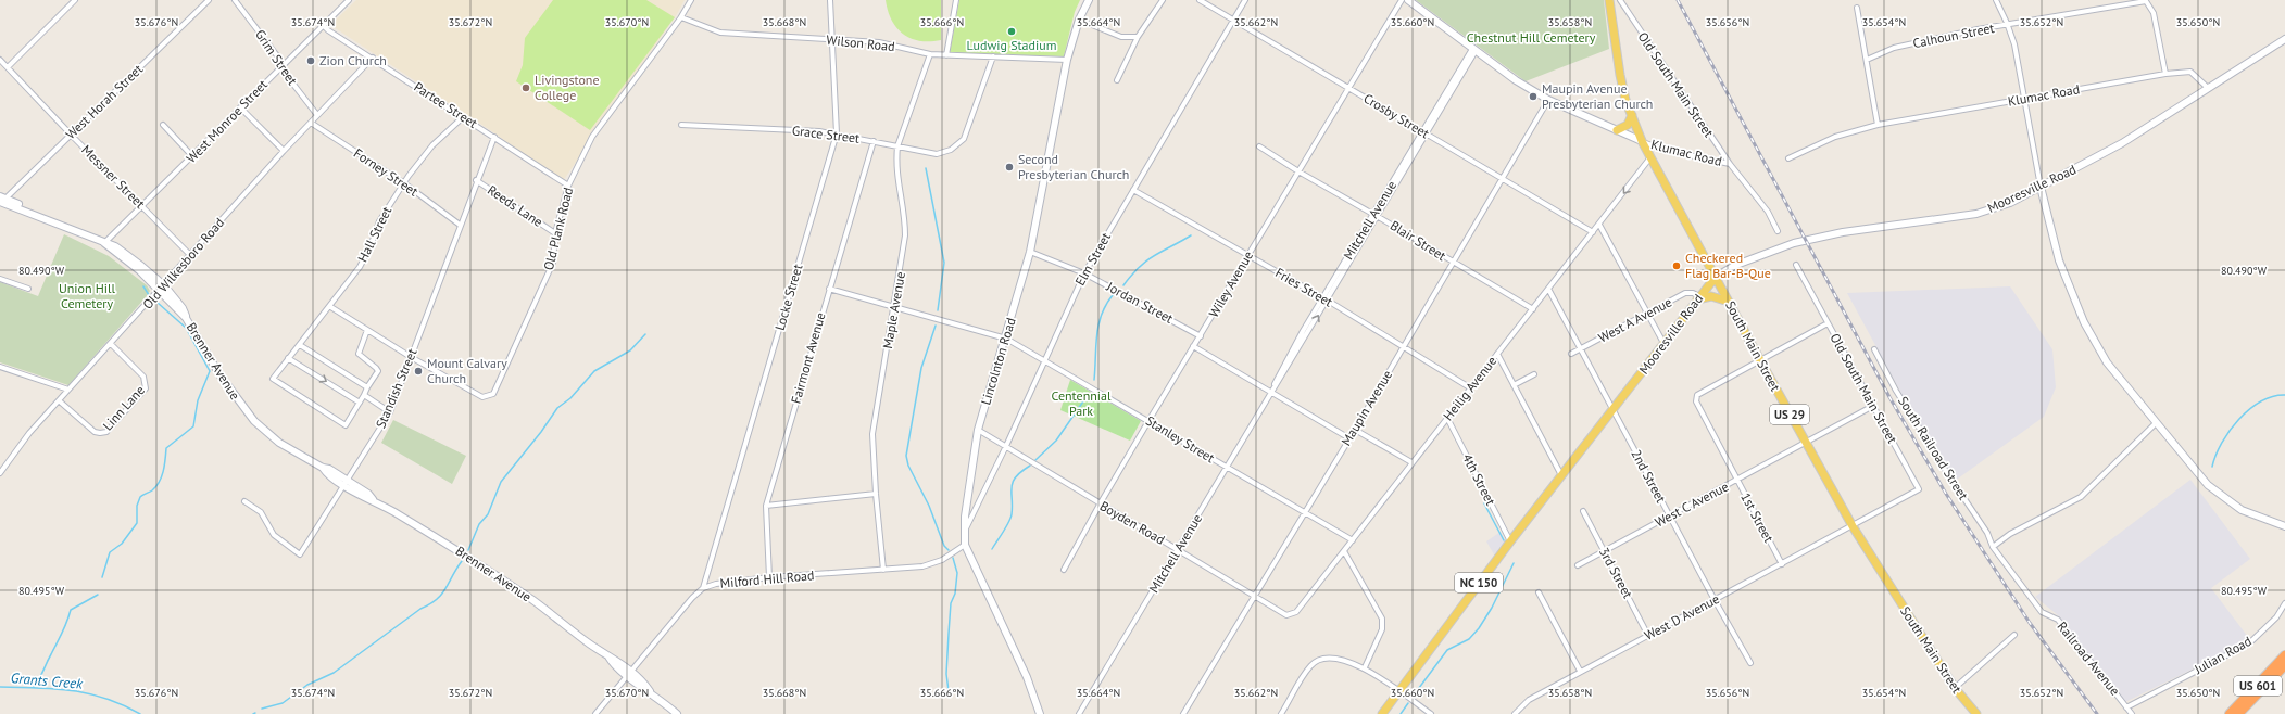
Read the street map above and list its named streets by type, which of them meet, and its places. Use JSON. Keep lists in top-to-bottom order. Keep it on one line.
{"streets":{"highway":["US 601"],"main road":["Mooresville Road","South Main Street","US 29","NC 150"],"street":["Calhoun Street","Wilson Road","Grim Street","Old South Main Street","Klumac Road","West Horah Street","Partee Street","Crosby Street","West Monroe Street","Grace Street","Forney Street","Messner Street","Reeds Lane","Mitchell Avenue","Old Plank Road","Hall Street","Blair Street","Elm Street","Old Wilkesboro Road","Wiley Avenue","Fries Street","Locke Street","Jordan Street","Maple Avenue","West A Avenue","Fairmont Avenue","Brenner Avenue","Lincolnton Road","Standish Street","Heilig Avenue","Linn Lane","Maupin Avenue","Stanley Street","South Railroad Street","2nd Street","4th Street","West C Avenue","1st Street","Boyden Road","3rd Street","Milford Hill Road","West D Avenue","Julian Road","Railroad Avenue"]},"crossings":[["Wilson Road","Grace Street"],["Wilson Road","Old Plank Road"],["Wilson Road","Locke Street"],["Wilson Road","Maple Avenue"],["Wilson Road","Lincolnton Road"],["Grim Street","West Monroe Street"],["Grim Street","Old Wilkesboro Road"],["Old South Main Street","Klumac Road"],["Old South Main Street","West C Avenue"],["Old South Main Street","West D Avenue"],["Klumac Road","Mooresville Road"],["Klumac Road","South Main Street"],["West Horah Street","Messner Street"],["West Horah Street","Brenner Avenue"],["Partee Street","West Monroe Street"],["Partee Street","Old Plank Road"],["Partee Street","Hall Street"],["Partee Street","Old Wilkesboro Road"],["Partee Street","Standish Street"],["Crosby Street","Mitchell Avenue"],["Crosby Street","Elm Street"],["Crosby Street","Wiley Avenue"],["Crosby Street","Heilig Avenue"],["Crosby Street","Maupin Avenue"],["West Monroe Street","Messner Street"],["West Monroe Street","Brenner Avenue"],["Grace Street","Locke Street"],["Grace Street","Maple Avenue"],["Grace Street","Fairmont Avenue"],["Forney Street","Hall Street"],["Forney Street","Old Wilkesboro Road"],["Forney Street","Standish Street"],["Messner Street","Old Wilkesboro Road"],["Mooresville Road","West A Avenue"],["Mooresville Road","South Main Street"],["Mooresville Road","2nd Street"],["Mooresville Road","4th Street"],["Reeds Lane","Old Plank Road"],["Reeds Lane","Standish Street"],["Mitchell Avenue","Blair Street"],["Mitchell Avenue","Fries Street"],["Mitchell Avenue","Stanley Street"],["Mitchell Avenue","Boyden Road"],["Old Plank Road","Standish Street"],["Blair Street","Wiley Avenue"],["Blair Street","Heilig Avenue"],["Blair Street","Maupin Avenue"],["Elm Street","Fries Street"],["Elm Street","Jordan Street"],["Elm Street","Lincolnton Road"],["Elm Street","Stanley Street"],["Elm Street","Boyden Road"],["Old Wilkesboro Road","Brenner Avenue"],["Old Wilkesboro Road","Linn Lane"],["Wiley Avenue","Fries Street"],["Wiley Avenue","Jordan Street"],["Wiley Avenue","Stanley Street"],["Wiley Avenue","Boyden Road"],["Fries Street","Heilig Avenue"],["Fries Street","Maupin Avenue"],["Locke Street","Milford Hill Road"],["Jordan Street","Lincolnton Road"],["Maple Avenue","Stanley Street"],["Maple Avenue","Milford Hill Road"],["West A Avenue","2nd Street"],["South Main Street","Heilig Avenue"],["South Main Street","West C Avenue"],["South Main Street","1st Street"],["South Main Street","West D Avenue"],["Fairmont Avenue","Stanley Street"],["Fairmont Avenue","Milford Hill Road"],["Brenner Avenue","Standish Street"],["Brenner Avenue","Milford Hill Road"],["Lincolnton Road","Stanley Street"],["Lincolnton Road","Boyden Road"],["Lincolnton Road","Milford Hill Road"],["Heilig Avenue","Stanley Street"],["Heilig Avenue","2nd Street"],["Heilig Avenue","4th Street"],["Heilig Avenue","Boyden Road"],["Maupin Avenue","Stanley Street"],["Maupin Avenue","Boyden Road"],["South Railroad Street","Railroad Avenue"],["2nd Street","West C Avenue"],["2nd Street","West D Avenue"],["West C Avenue","1st Street"],["West C Avenue","3rd Street"],["1st Street","West D Avenue"],["3rd Street","West D Avenue"],["Julian Road","Railroad Avenue"]],"water":["Grants Creek"],"parks":["Chestnut Hill Cemetery","Union Hill Cemetery","Centennial Park"],"places":["Ludwig Stadium","Zion Church","Livingstone College","Maupin Avenue Presbyterian Church","Second Presbyterian Church","Checkered Flag Bar-B-Que","Mount Calvary Church"],"coordinates":["35.676°N","35.674°N","35.672°N","35.670°N","35.668°N","35.666°N","35.664°N","35.662°N","35.660°N","35.658°N","35.656°N","35.654°N","35.652°N","35.650°N","80.490°W","80.495°W"]}
